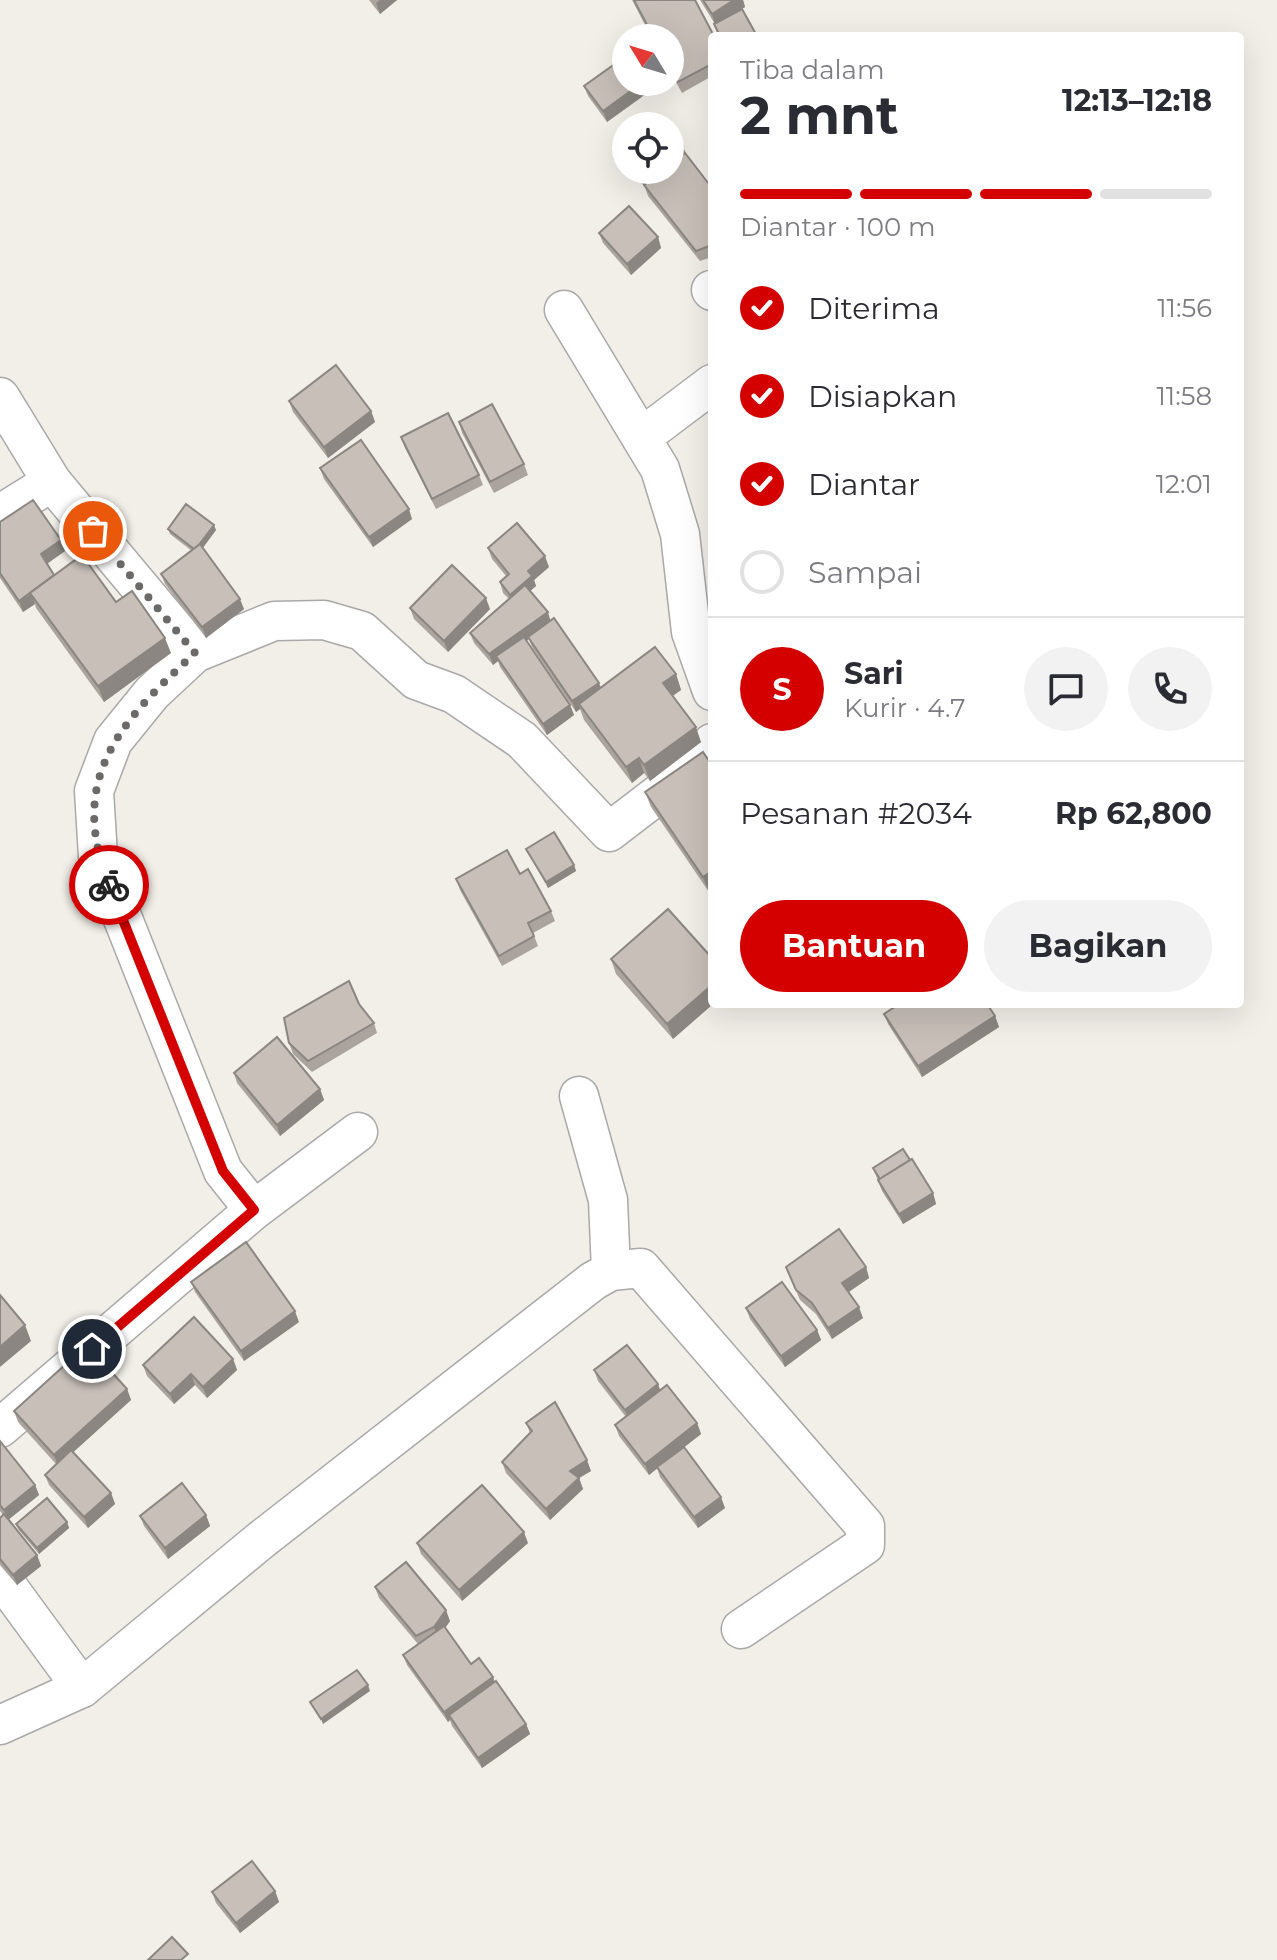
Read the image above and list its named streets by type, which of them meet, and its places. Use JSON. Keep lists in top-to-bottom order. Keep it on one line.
{"north":"top left","page":{"heading":["2 mnt","Tiba dalam","12:13–12:18"],"panel":["Sari","Kurir · 4.7","Pesanan #2034","Rp 62,800"],"bar":"Diantar · 100 m","list":[["Diterima","11:56"],["Disiapkan","11:58"],["Diantar","12:01"],"Sampai"],"round":"S","buttons":["Bantuan","Bagikan"]}}
